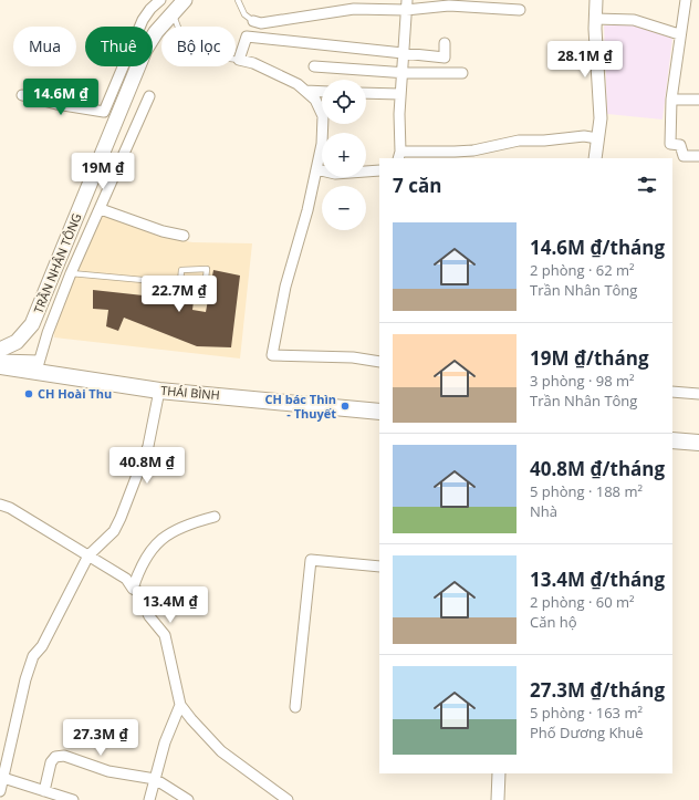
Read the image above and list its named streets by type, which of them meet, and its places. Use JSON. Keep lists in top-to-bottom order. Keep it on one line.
{"streets":{"main road":["TRẦN NHÂN TÔNG","THÁI BÌNH"]},"places":["CH Hoài Thu","CH bác Thìn - Thuyết"],"page":{"chip":["Mua","Thuê","Bộ lọc"],"price":["28.1M ₫","14.6M ₫","19M ₫","22.7M ₫","40.8M ₫","13.4M ₫","27.3M ₫"],"map_buttons":["+","−"],"heading":"7 căn","list":[{"name":"14.6M ₫/tháng","note":"2 phòng · 62 m² · Trần Nhân Tông"},{"name":"19M ₫/tháng","note":"3 phòng · 98 m² · Trần Nhân Tông"},{"name":"40.8M ₫/tháng","note":"5 phòng · 188 m² · Nhà"},{"name":"13.4M ₫/tháng","note":"2 phòng · 60 m² · Căn hộ"},{"name":"27.3M ₫/tháng","note":"5 phòng · 163 m² · Phố Dương Khuê"}]}}
